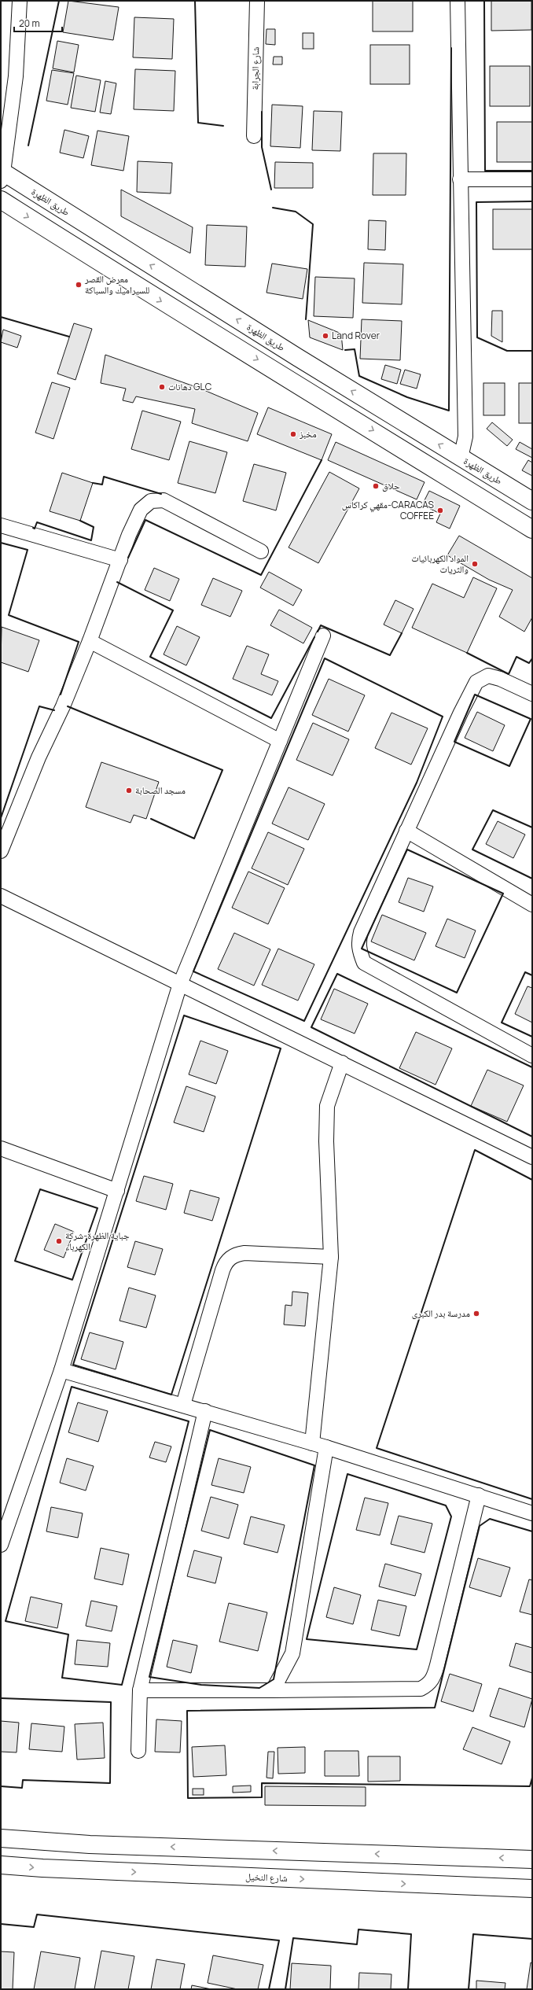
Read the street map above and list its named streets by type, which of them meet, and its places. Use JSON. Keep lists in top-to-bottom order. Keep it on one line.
{"streets":{"main road":["طريق الظهرة","شارع النخيل"],"street":["شارع الجرابة"]},"places":["معرض القصر للسيراميك والسباكة","Land Rover","دهانات GLC","مخبز","حلاق","مقهي كراكاس-CARACAS COFFEE","المواد الكهربائيات والثريات","مسجد الصحابة","جباية الظهرة-شركة الكهرباء","مدرسة بدر الكبرى"],"scale_bar":"20 m"}
